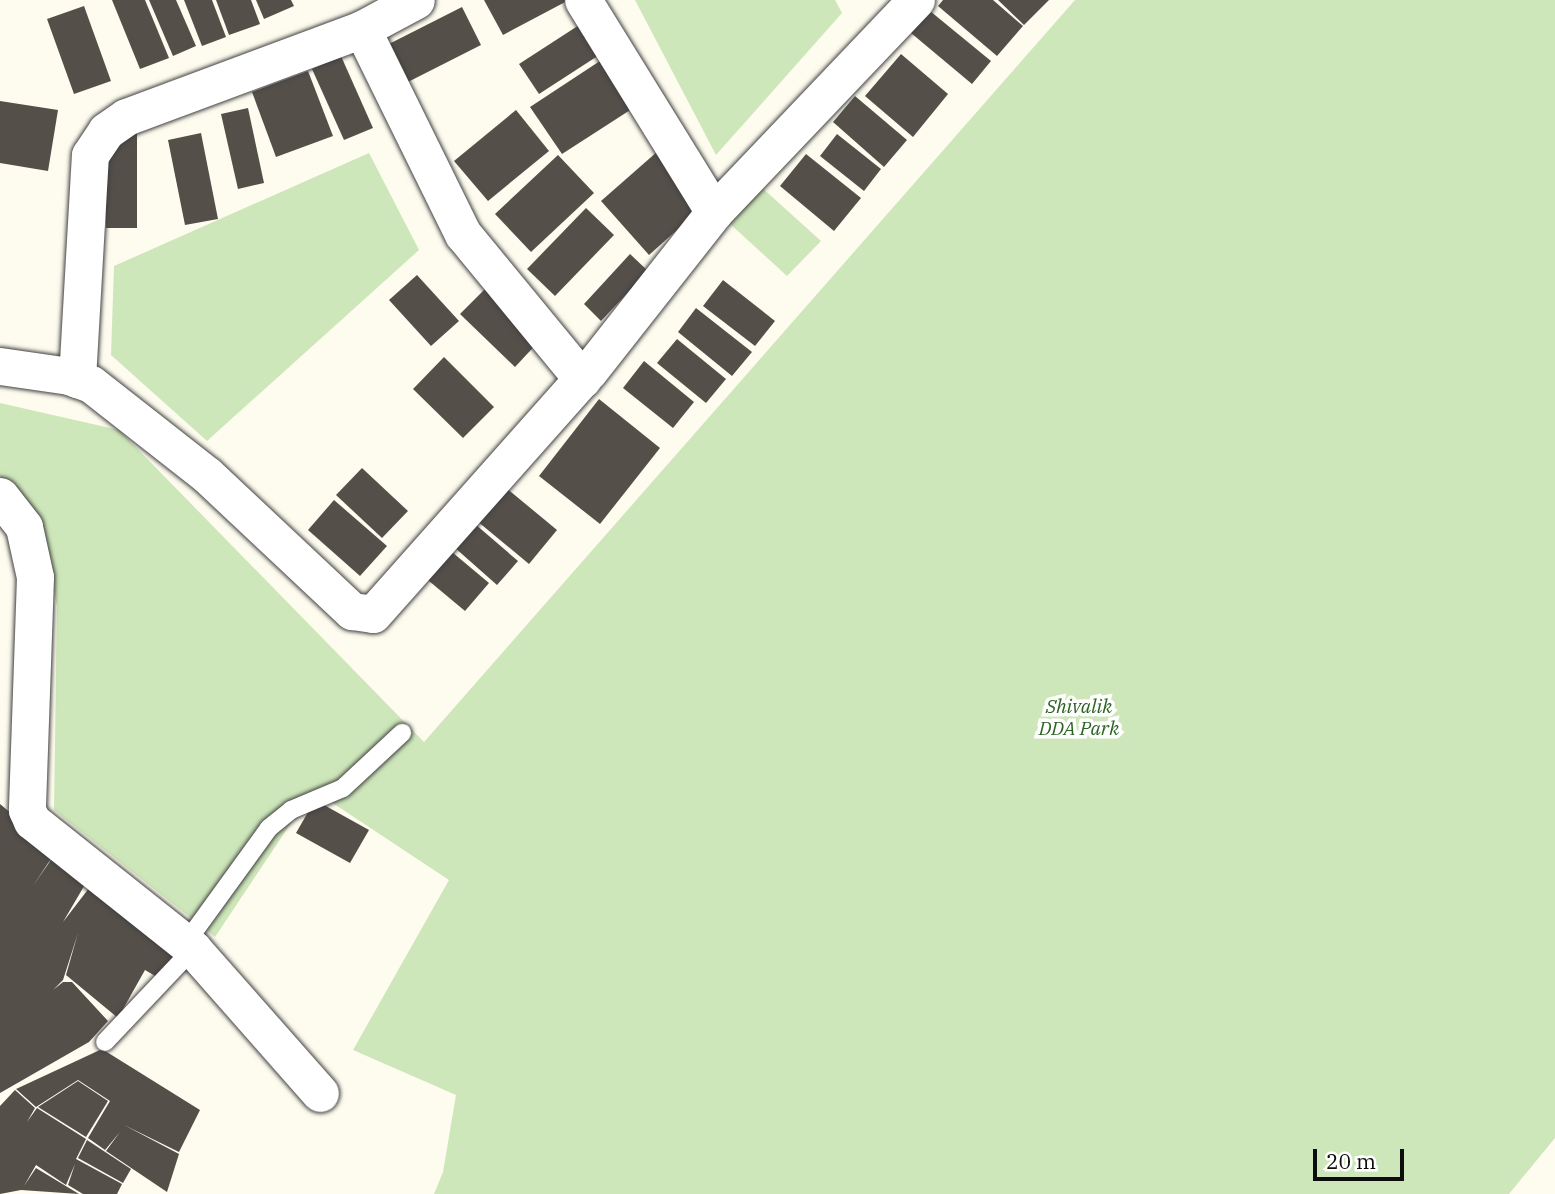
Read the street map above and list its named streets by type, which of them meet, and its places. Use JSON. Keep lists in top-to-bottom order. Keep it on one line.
{"parks":["Shivalik DDA Park"],"scale_bar":"20 m"}
